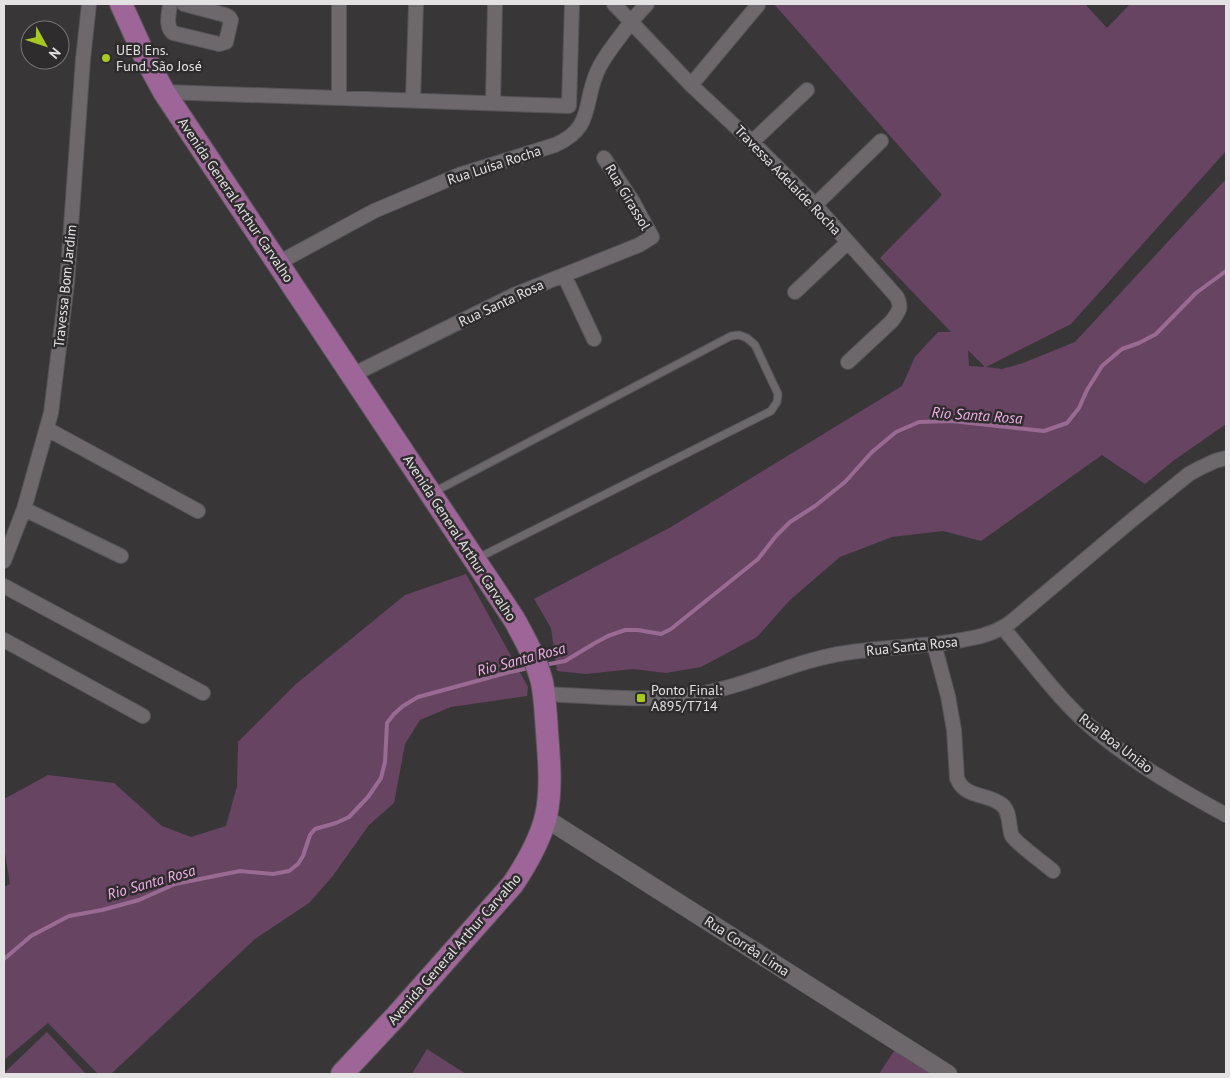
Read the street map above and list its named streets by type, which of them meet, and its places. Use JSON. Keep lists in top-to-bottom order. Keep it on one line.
{"streets":{"main road":["Avenida General Arthur Carvalho"],"street":["Rua Luísa Rocha","Travessa Adelaíde Rocha","Rua Girassol","Travessa Bom Jardim","Rua Santa Rosa","Rua Boa União","Rua Corrêa Lima"]},"crossings":[["Rua Luísa Rocha","Travessa Adelaíde Rocha"],["Rua Luísa Rocha","Avenida General Arthur Carvalho"],["Rua Girassol","Rua Santa Rosa"],["Avenida General Arthur Carvalho","Rua Santa Rosa"],["Avenida General Arthur Carvalho","Rua Corrêa Lima"],["Rua Santa Rosa","Rua Boa União"]],"water":["Rio Santa Rosa"],"places":{"other":["UEB Ens. Fund. São José"],"transit":["Ponto Final: A895/T714"]},"north":"bottom right"}
